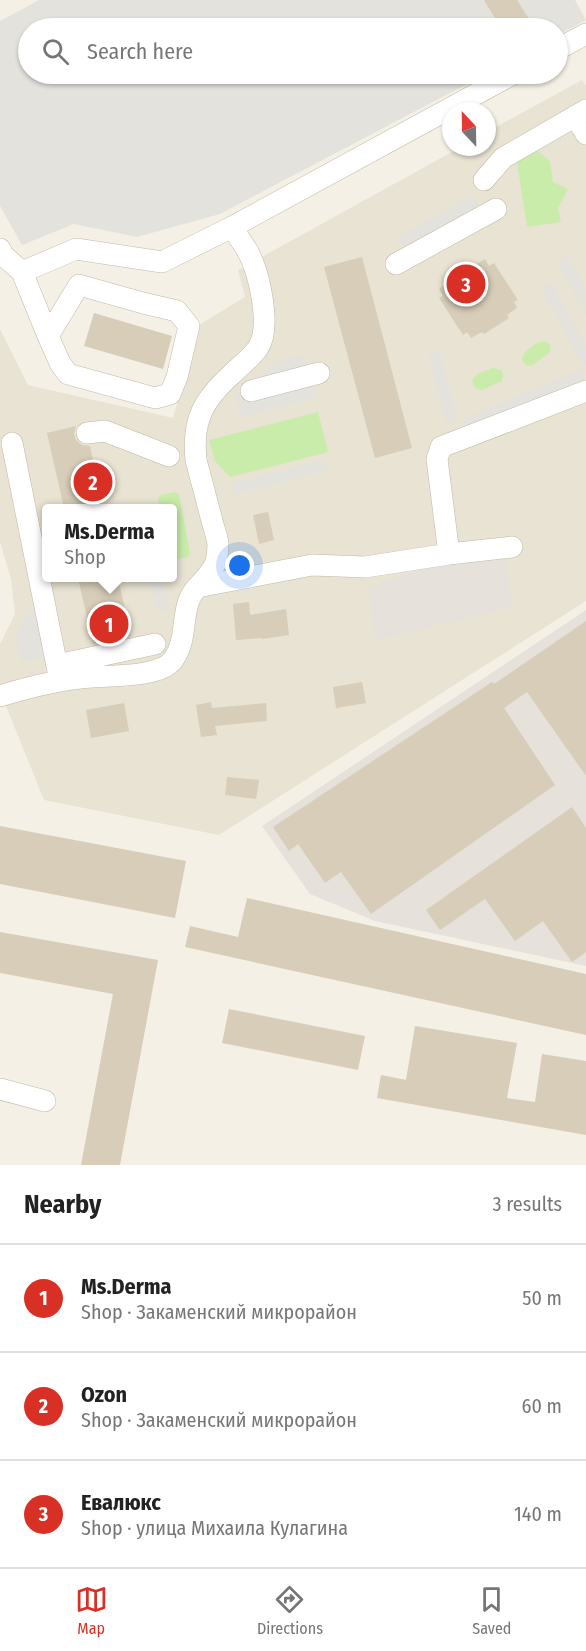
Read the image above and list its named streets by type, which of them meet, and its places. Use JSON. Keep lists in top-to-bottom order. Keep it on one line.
{"north":"top","page":{"search":"Search here","pins":["3","2","1"],"popup":["Ms.Derma","Shop"],"heading":["Nearby","3 results"],"list":[{"mark":"1","name":"Ms.Derma","note":"Shop · Закаменский микрорайон","value":"50 m"},{"mark":"2","name":"Ozon","note":"Shop · Закаменский микрорайон","value":"60 m"},{"mark":"3","name":"Евалюкс","note":"Shop · улица Михаила Кулагина","value":"140 m"}],"nav":["Map","Directions","Saved"]}}
